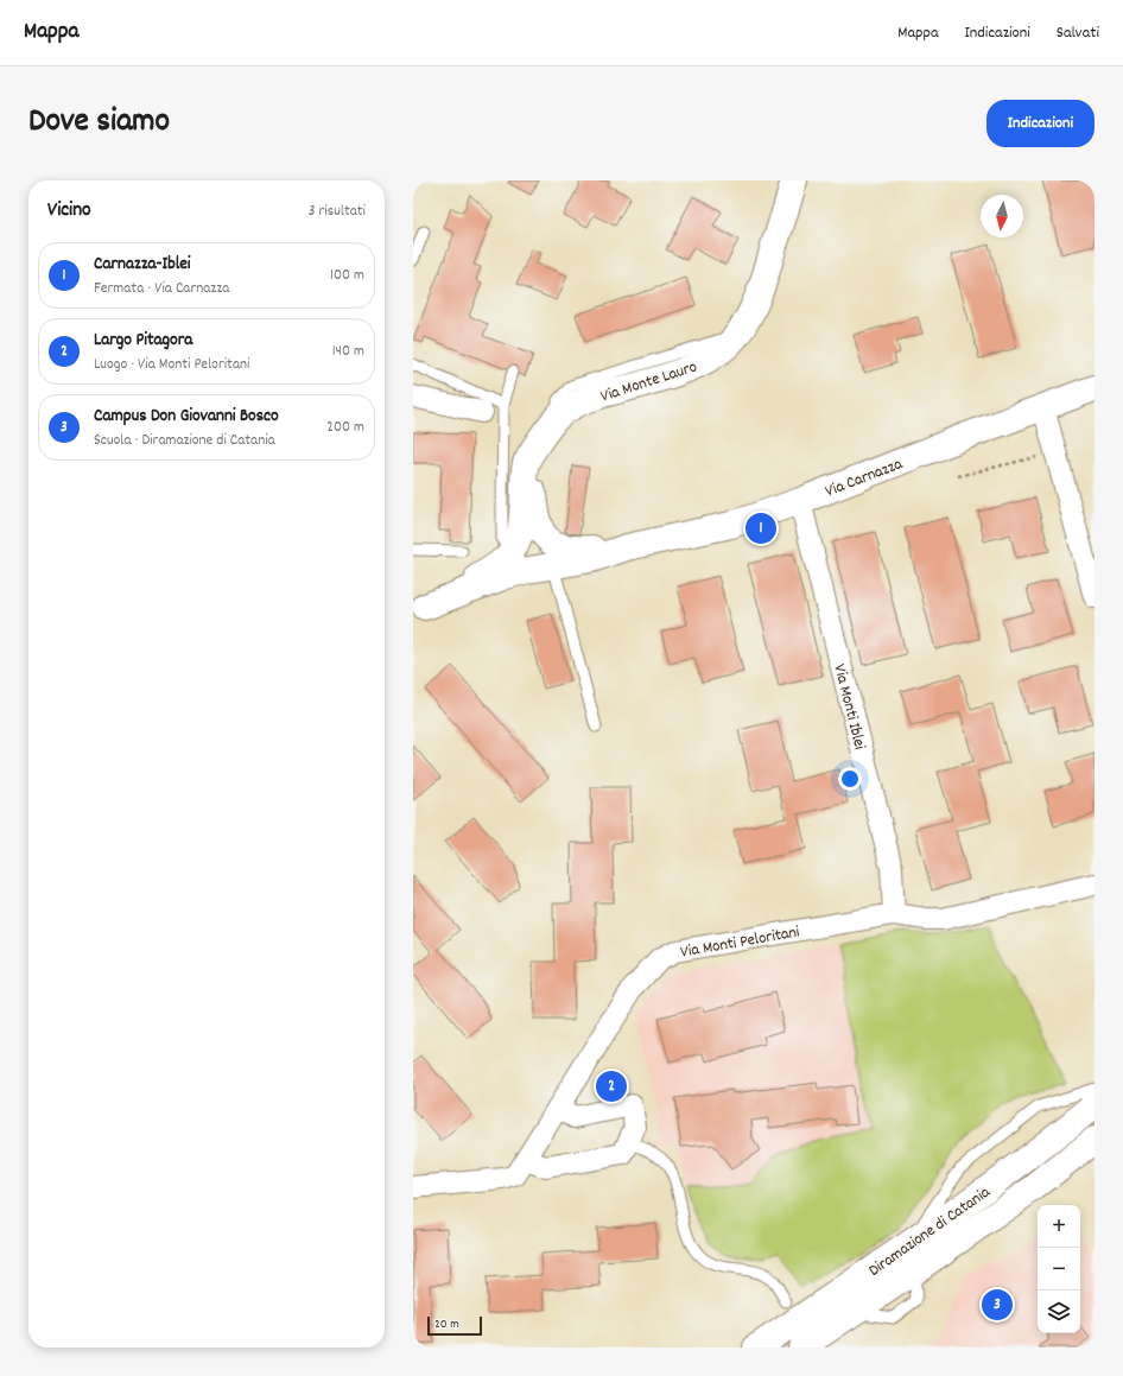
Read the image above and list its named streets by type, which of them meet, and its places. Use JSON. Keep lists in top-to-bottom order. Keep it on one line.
{"streets":{"main road":["Via Monte Lauro","Via Carnazza","Diramazione di Catania"],"street":["Via Monti Iblei","Via Monti Peloritani"]},"crossings":[["Via Carnazza","Via Monti Iblei"],["Via Monti Iblei","Via Monti Peloritani"]],"scale_bar":"20 m","north":"bottom","page":{"header":"Mappa","nav":["Mappa","Indicazioni","Salvati"],"title":"Dove siamo","buttons":"Indicazioni","heading":["Vicino","3 risultati"],"list":[{"mark":"1","name":"Carnazza-Iblei","note":"Fermata · Via Carnazza","value":"100 m"},{"mark":"2","name":"Largo Pitagora","note":"Luogo · Via Monti Peloritani","value":"140 m"},{"mark":"3","name":"Campus Don Giovanni Bosco","note":"Scuola · Diramazione di Catania","value":"200 m"}],"pins":["1","2","3"],"map_buttons":["+","−"],"scale":"20 m"}}
